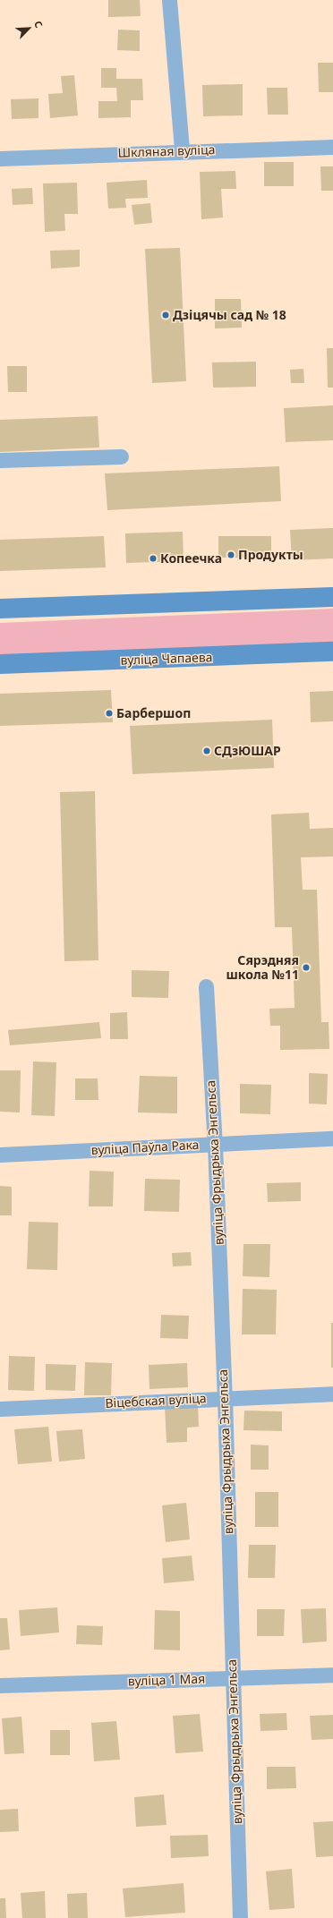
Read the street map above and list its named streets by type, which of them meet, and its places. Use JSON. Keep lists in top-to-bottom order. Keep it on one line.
{"streets":{"main road":["вуліца Чапаева"],"street":["Шкляная вуліца","вуліца Паўла Рака","вуліца Фрыдрыха Энгельса","Віцебская вуліца","вуліца 1 Мая"]},"crossings":[["вуліца Паўла Рака","вуліца Фрыдрыха Энгельса"],["вуліца Фрыдрыха Энгельса","Віцебская вуліца"],["вуліца Фрыдрыха Энгельса","вуліца 1 Мая"]],"places":["Дзіцячы сад № 18","Продукты","Копеечка","Барбершоп","СДзЮШАР","Сярэдняя школа №11"],"north":"top right"}
